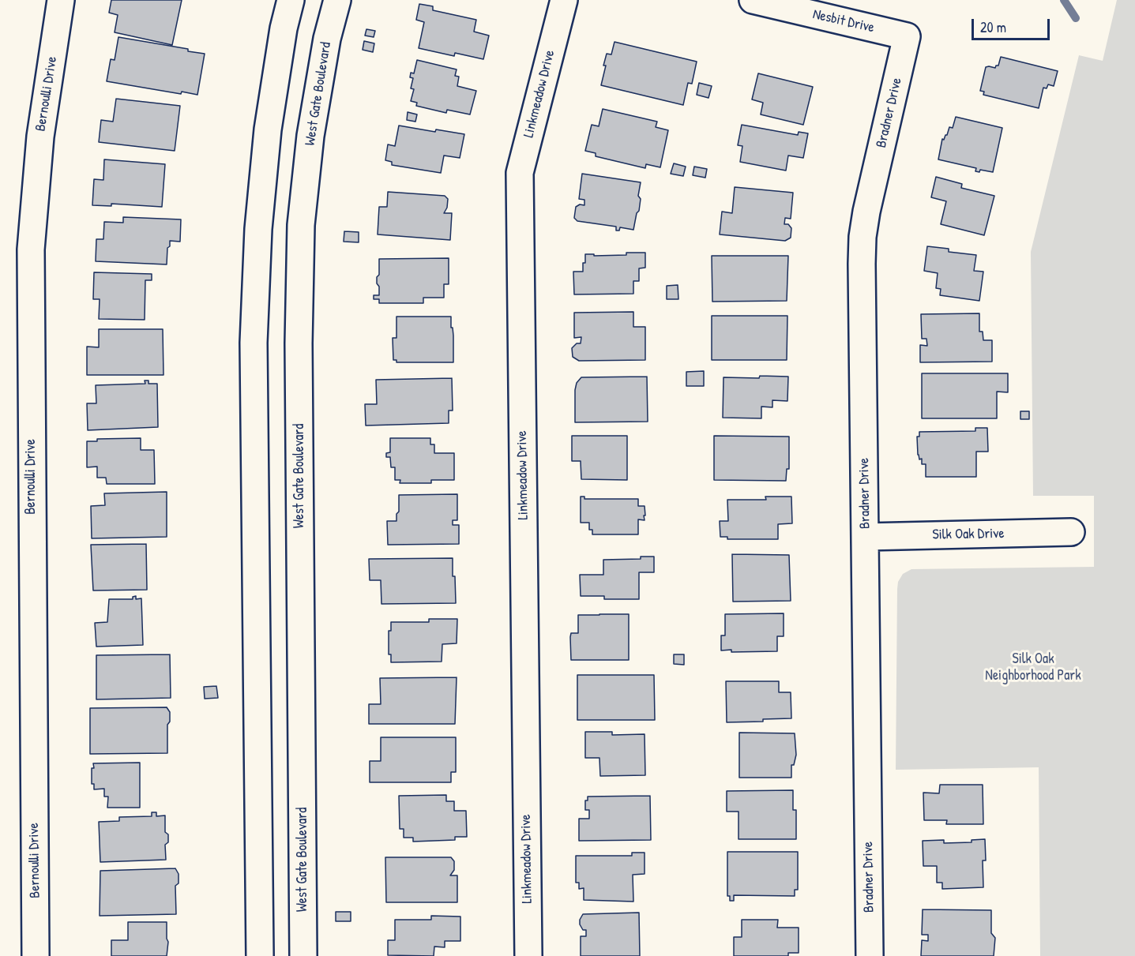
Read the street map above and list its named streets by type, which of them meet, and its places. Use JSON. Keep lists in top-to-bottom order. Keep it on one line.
{"streets":{"street":["Nesbit Drive","Bernoulli Drive","West Gate Boulevard","Linkmeadow Drive","Bradner Drive","Silk Oak Drive"]},"crossings":[["Nesbit Drive","Bradner Drive"],["Bradner Drive","Silk Oak Drive"]],"parks":["Silk Oak Neighborhood Park"],"scale_bar":"20 m"}
